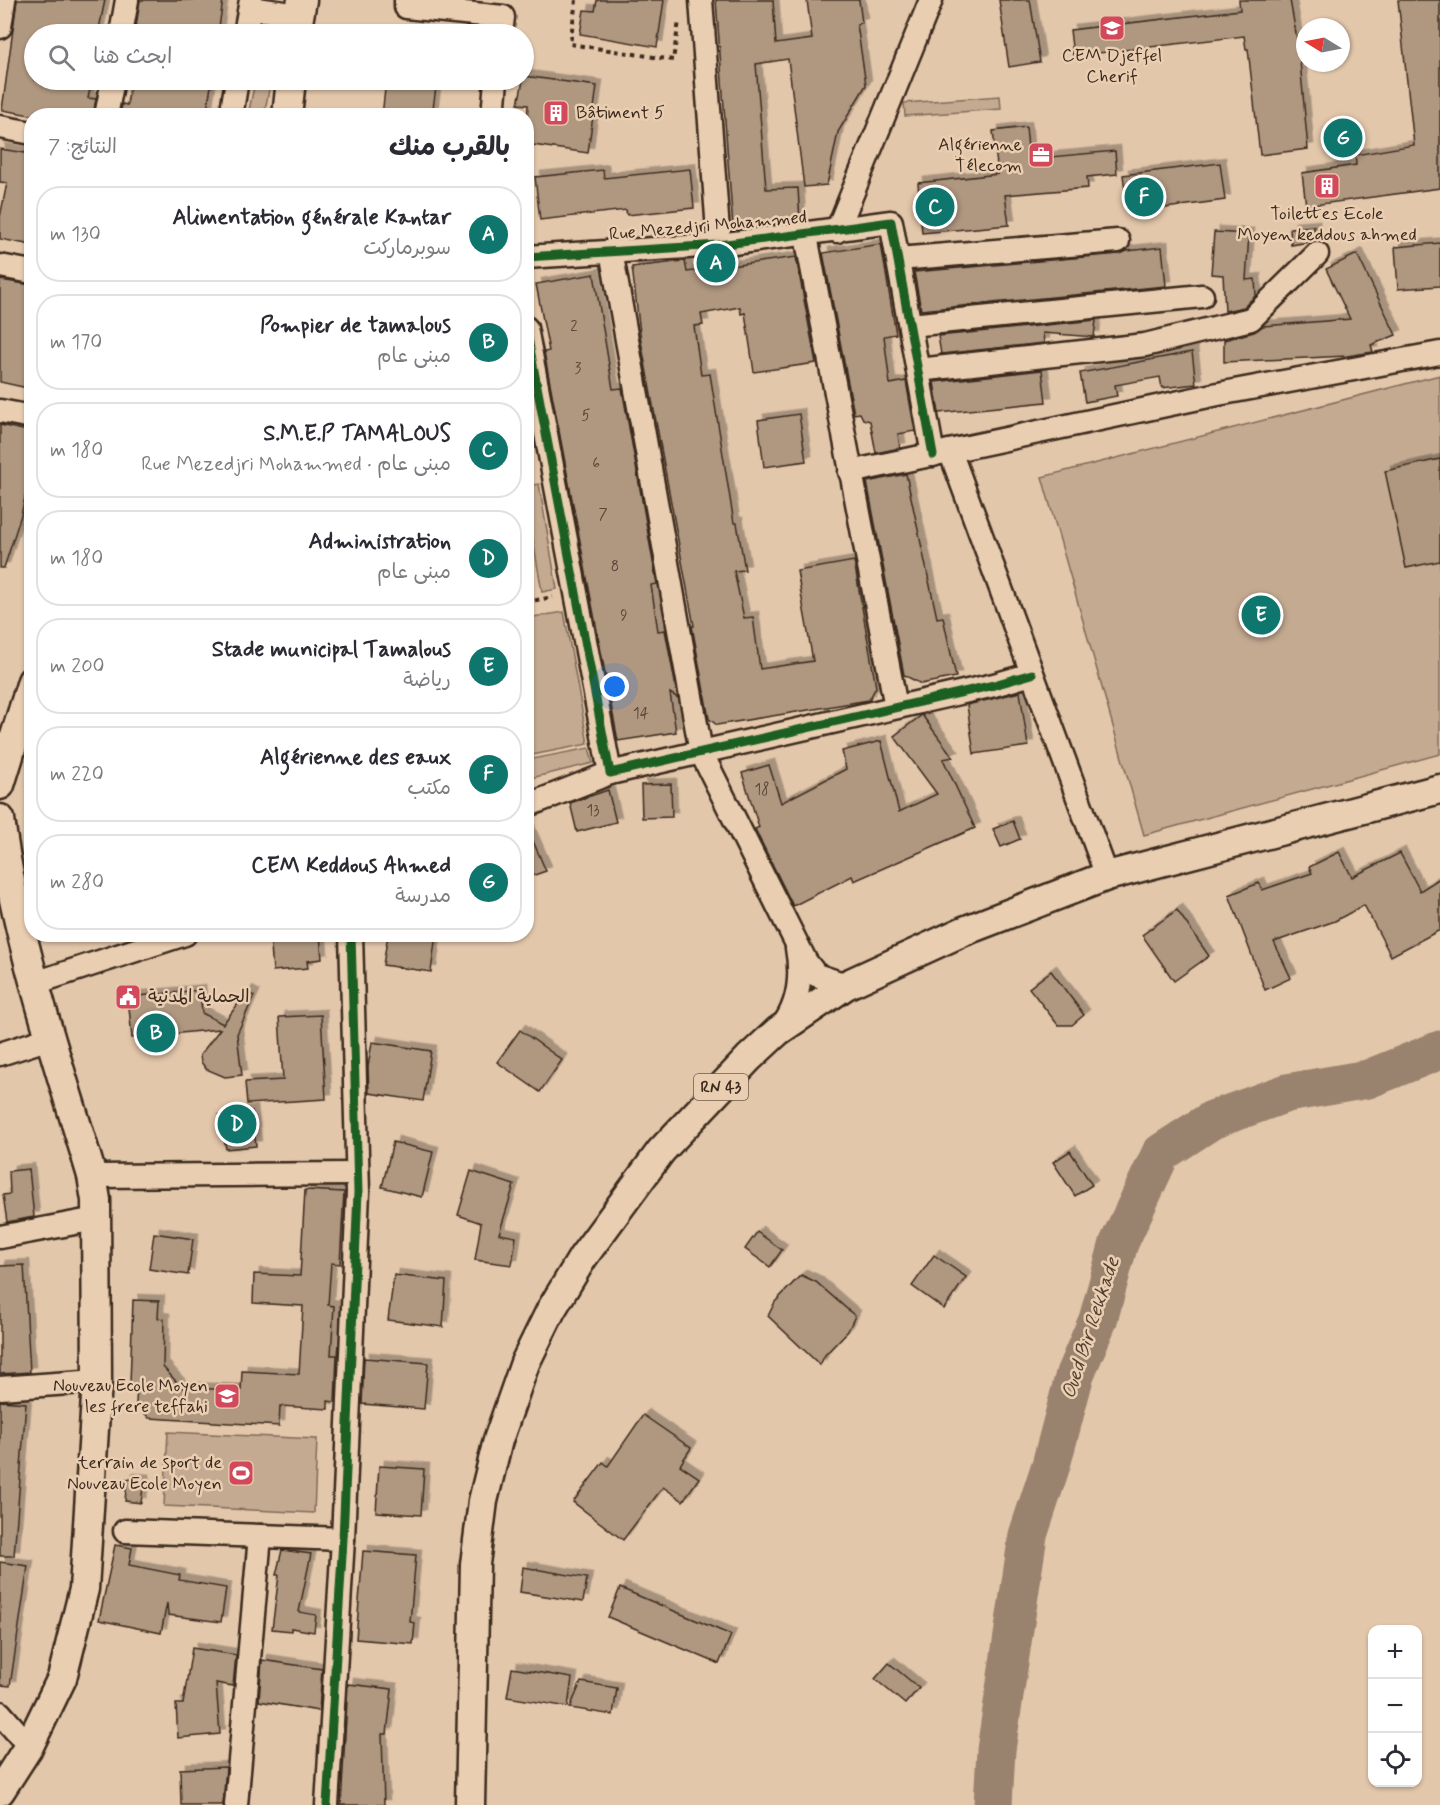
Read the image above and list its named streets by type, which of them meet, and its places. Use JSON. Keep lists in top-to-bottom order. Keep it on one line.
{"streets":{"main road":["RN 43"],"street":["Rue Mezedjri Mohammed"]},"water":["Oued Bir Rekkade"],"places":{"school or university":["CEM Djeffel Cherif","Nouveau Ecole Moyen les frere teffahi"],"building":["Bâtiment 5","Toilettes Ecole Moyen keddous ahmed"],"office":["Algérienne Télecom"],"public building":["الحماية المدنية"],"sports":["terrain de sport de Nouveau Ecole Moyen"]},"house_numbers":["2","3","5","6","7","8","9","14","18","13"],"north":"left","page":{"search":"ابحث هنا","heading":["بالقرب منك","النتائج: 7"],"pins":["G","F","C","A","E","B","D"],"list":[{"mark":"A","name":"Alimentation générale Kantar","note":"سوبرماركت","value":"130 m"},{"mark":"B","name":"Pompier de tamalous","note":"مبنى عام","value":"170 m"},{"mark":"C","name":"S.M.E.P TAMALOUS","note":"مبنى عام · Rue Mezedjri Mohammed","value":"180 m"},{"mark":"D","name":"Administration","note":"مبنى عام","value":"180 m"},{"mark":"E","name":"Stade municipal Tamalous","note":"رياضة","value":"200 m"},{"mark":"F","name":"Algérienne des eaux","note":"مكتب","value":"220 m"},{"mark":"G","name":"CEM Keddous Ahmed","note":"مدرسة","value":"280 m"}],"map_buttons":["+","−"]}}
